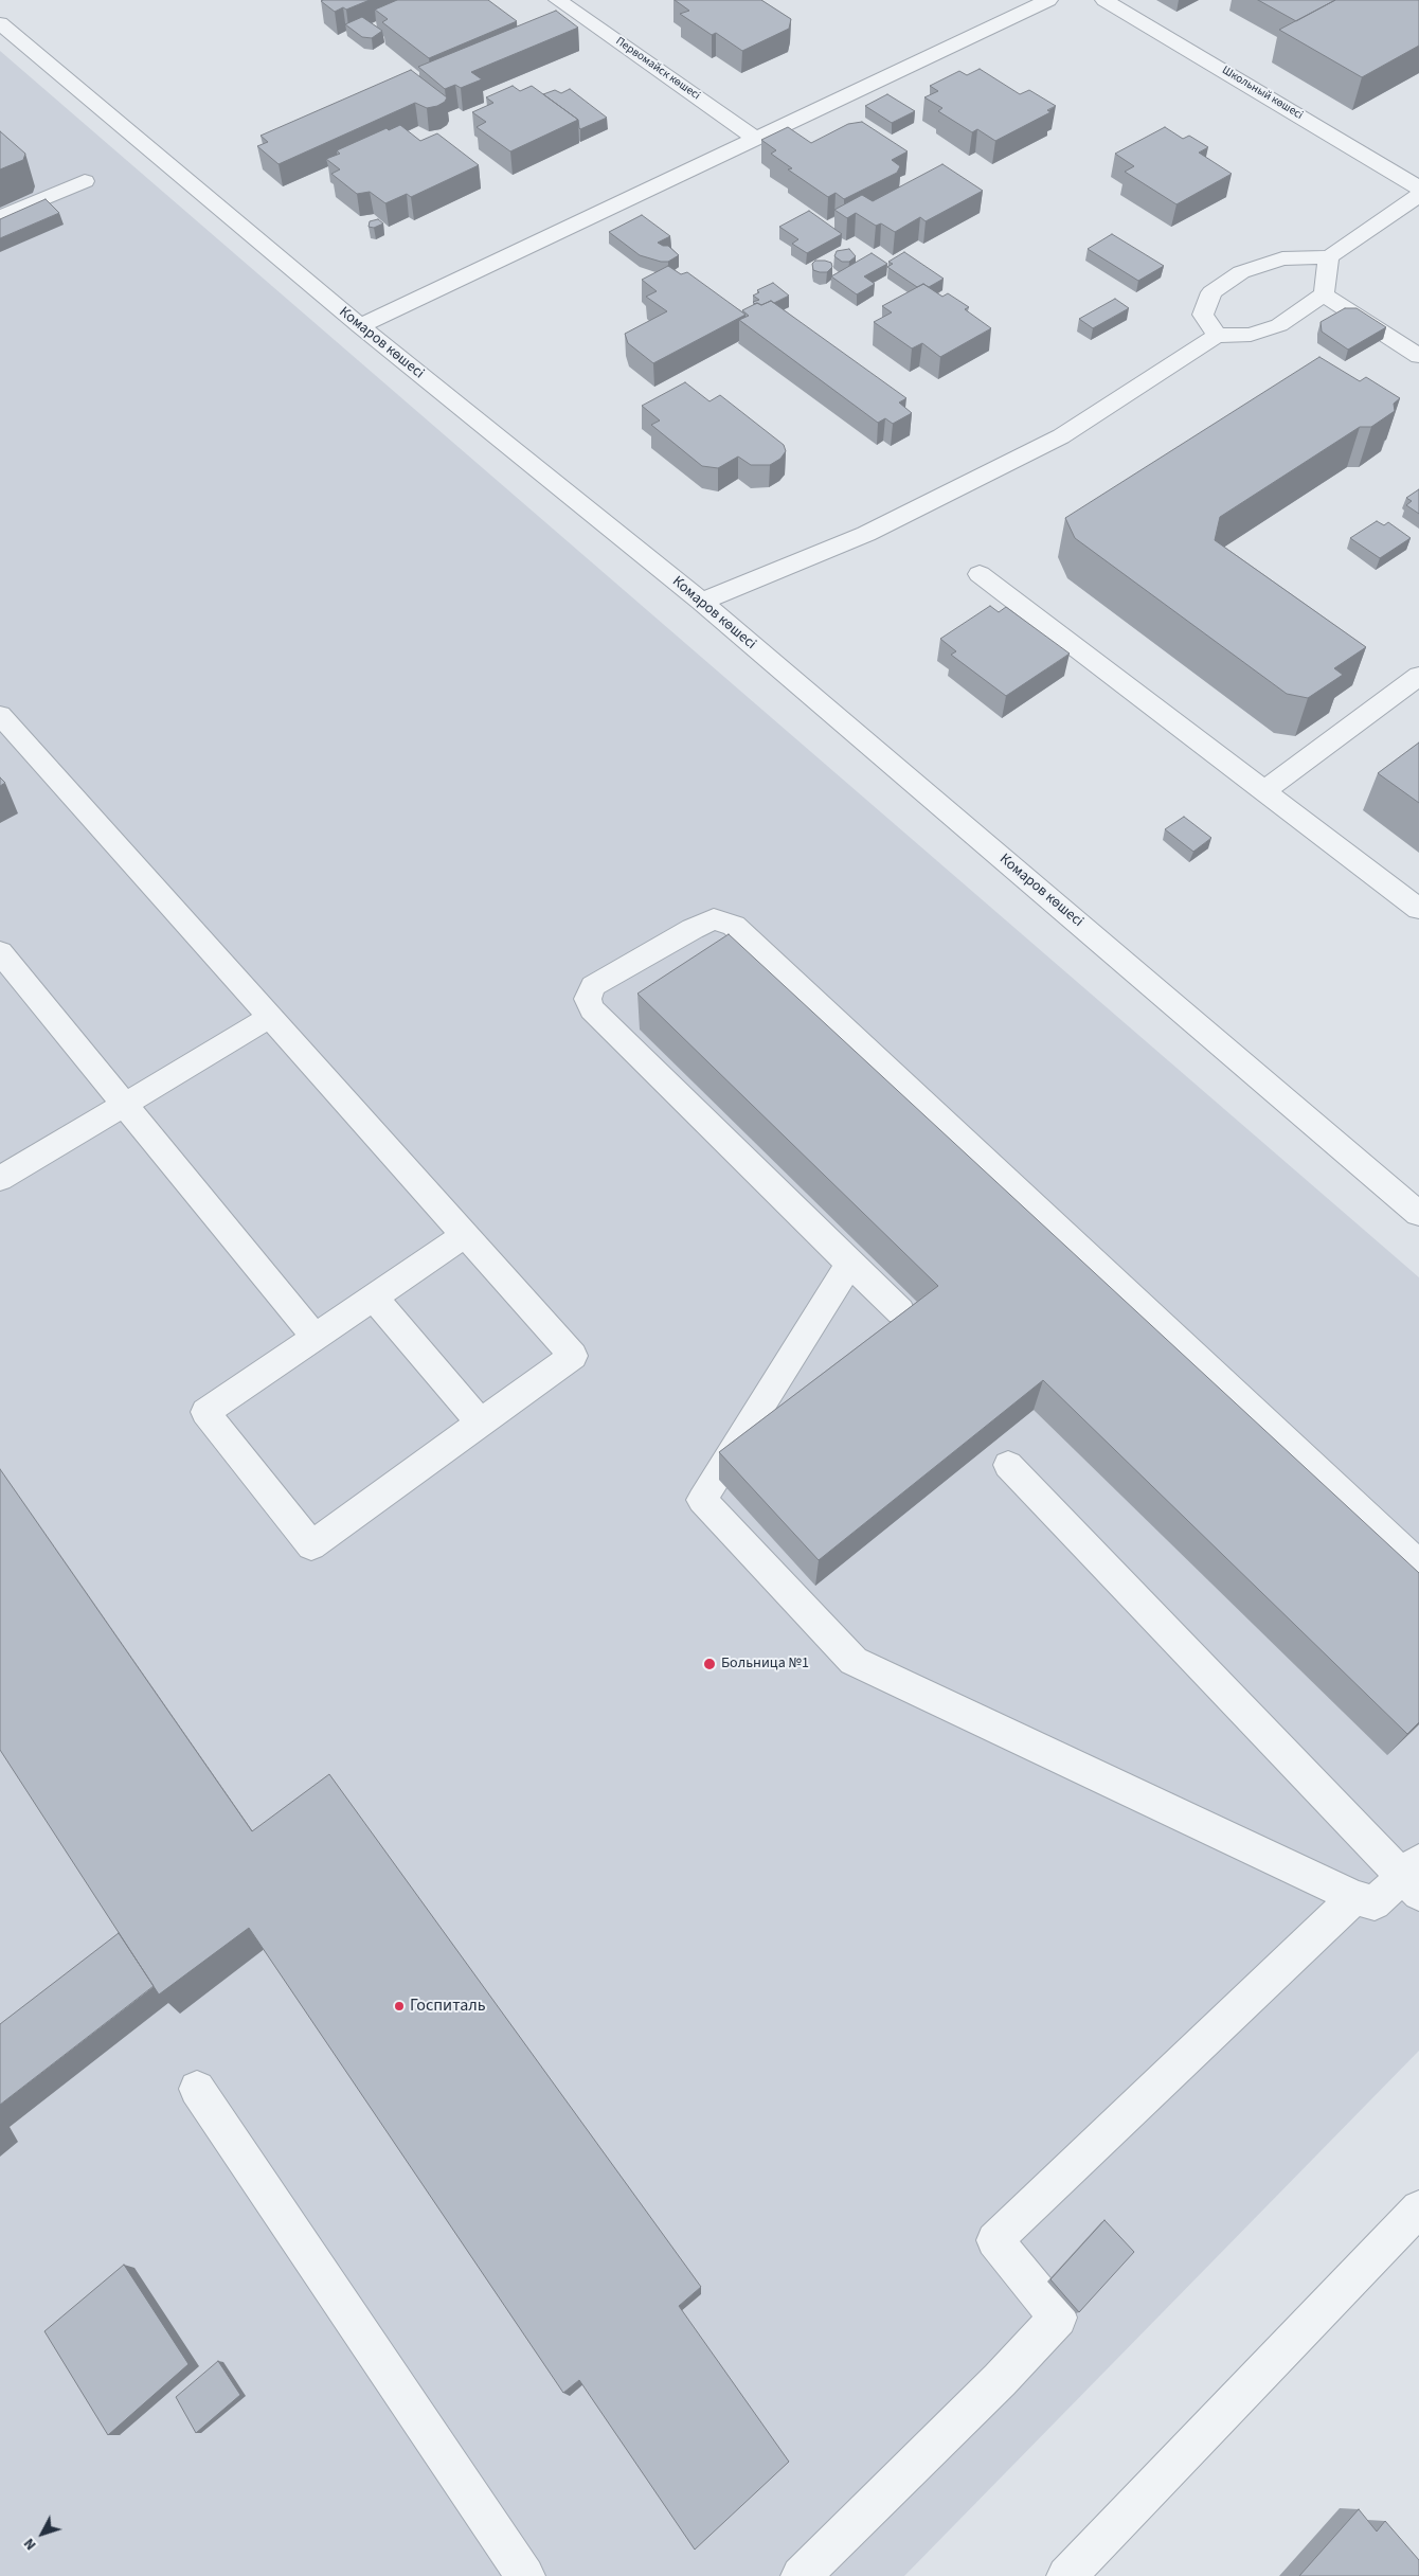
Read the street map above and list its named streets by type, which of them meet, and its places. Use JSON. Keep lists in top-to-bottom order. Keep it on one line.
{"streets":{"street":["Первомайск көшесі","Школьный көшесі","Комаров көшесі"]},"places":["Больница №1","Госпиталь"],"north":"bottom left"}
